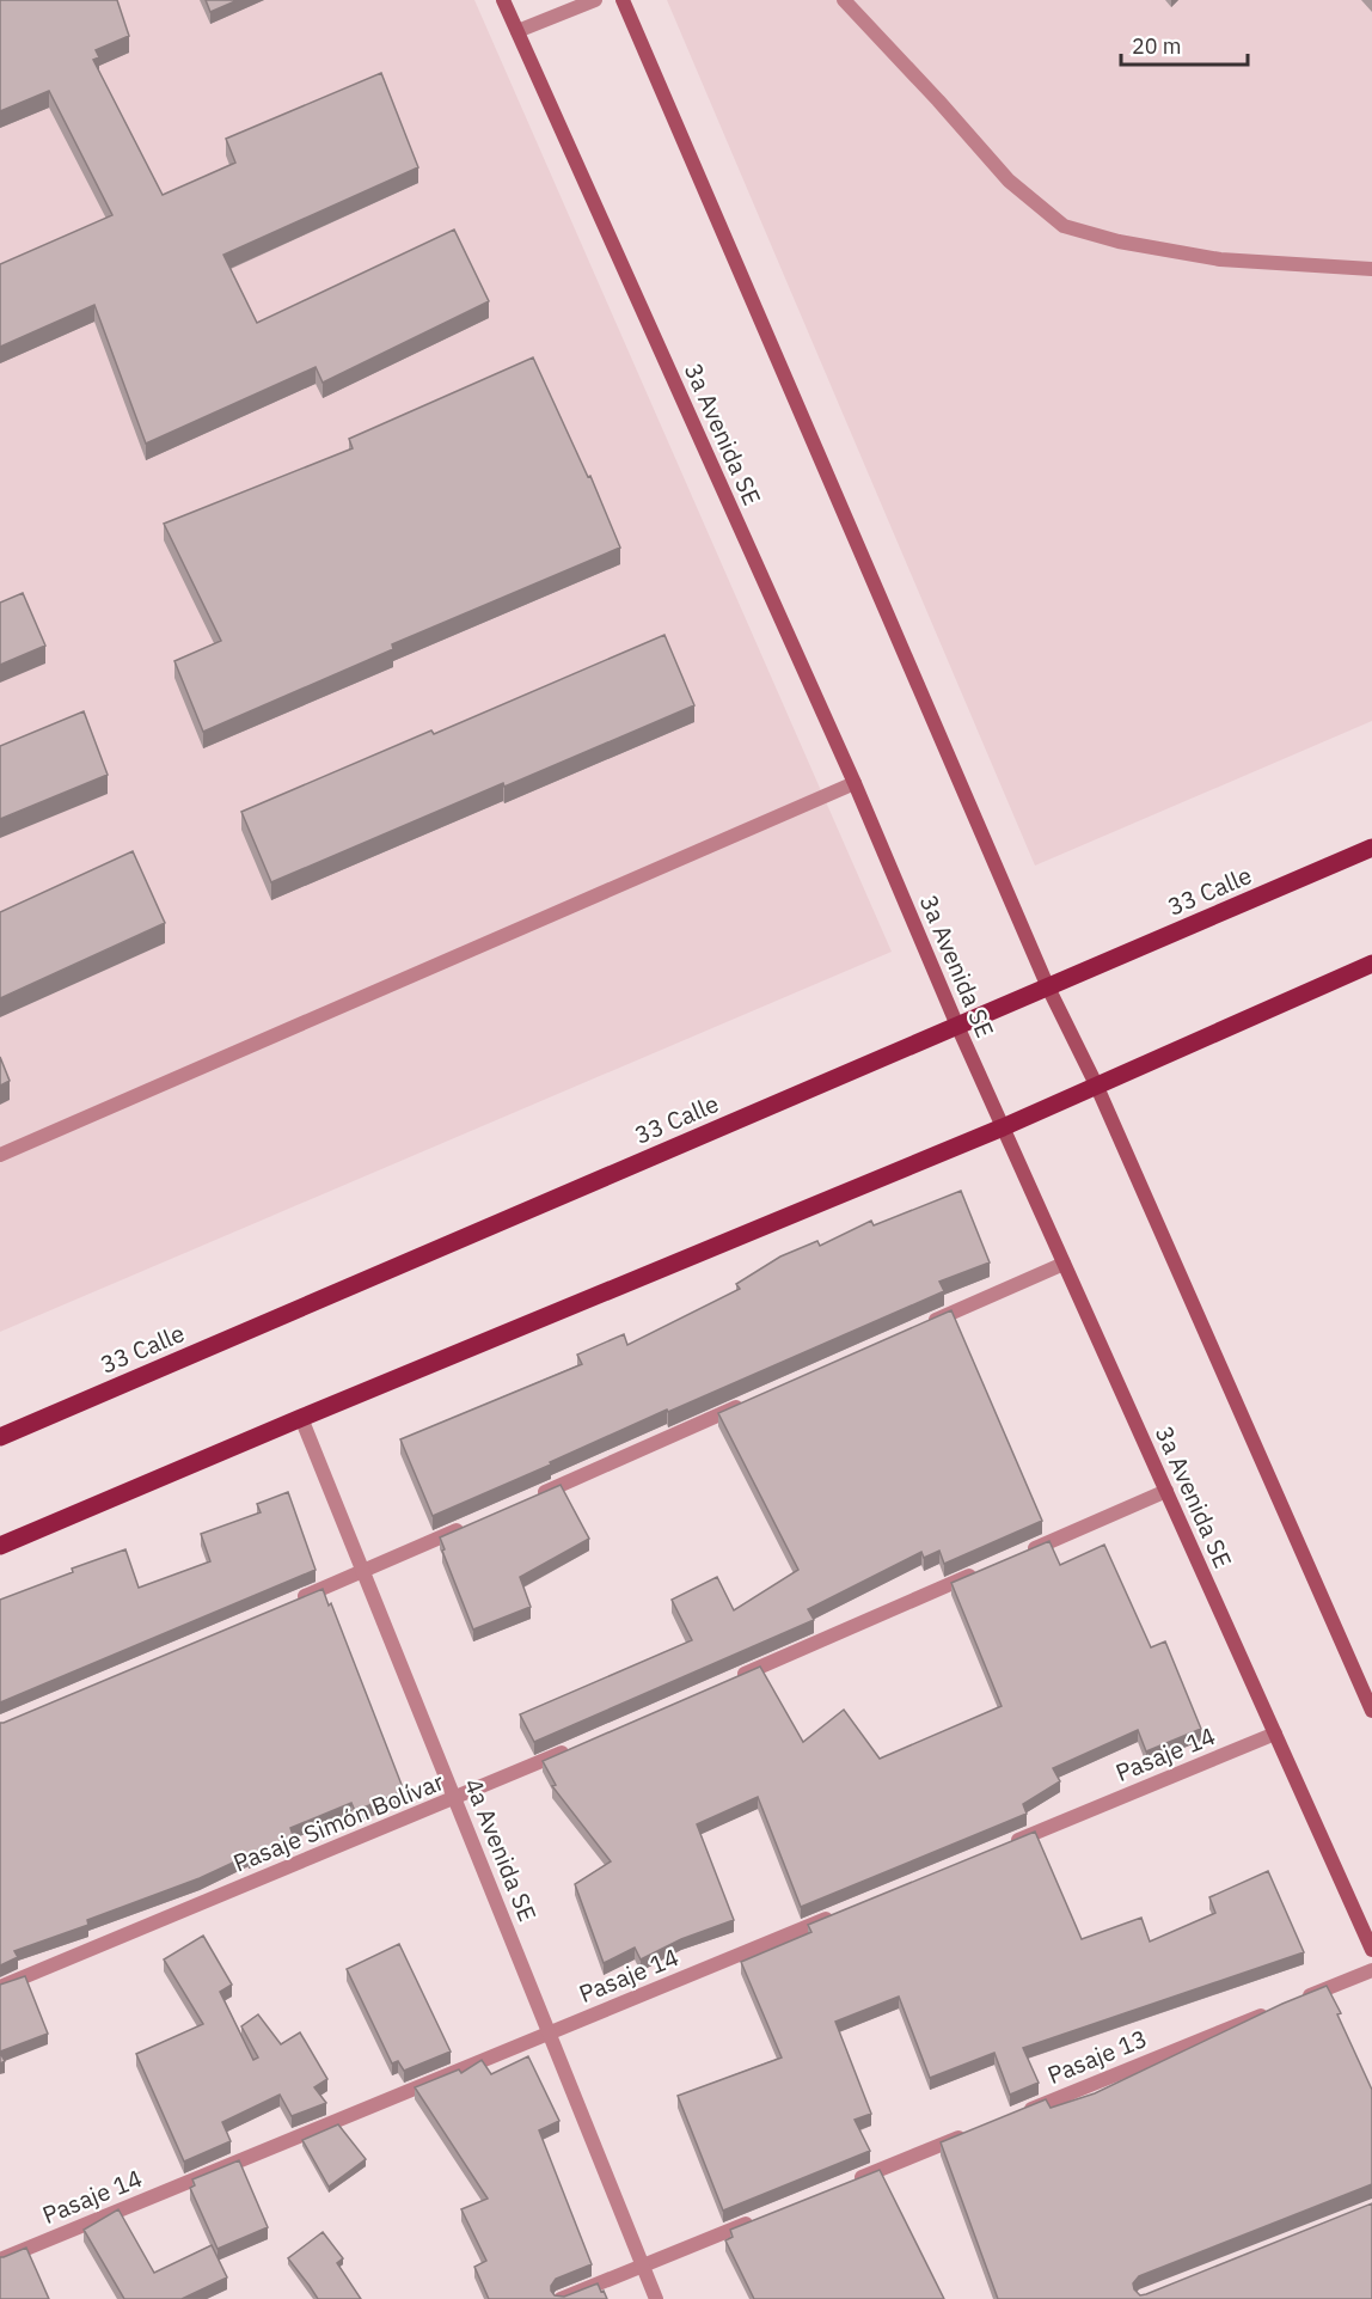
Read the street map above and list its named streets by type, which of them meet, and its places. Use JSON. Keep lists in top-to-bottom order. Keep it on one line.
{"streets":{"main road":["33 Calle"],"street":["3a Avenida SE","Pasaje 14","Pasaje Simón Bolívar","4a Avenida SE","Pasaje 13"]},"crossings":[["3a Avenida SE","33 Calle"],["3a Avenida SE","Pasaje 14"],["Pasaje 14","4a Avenida SE"],["Pasaje Simón Bolívar","4a Avenida SE"]],"scale_bar":"20 m"}
